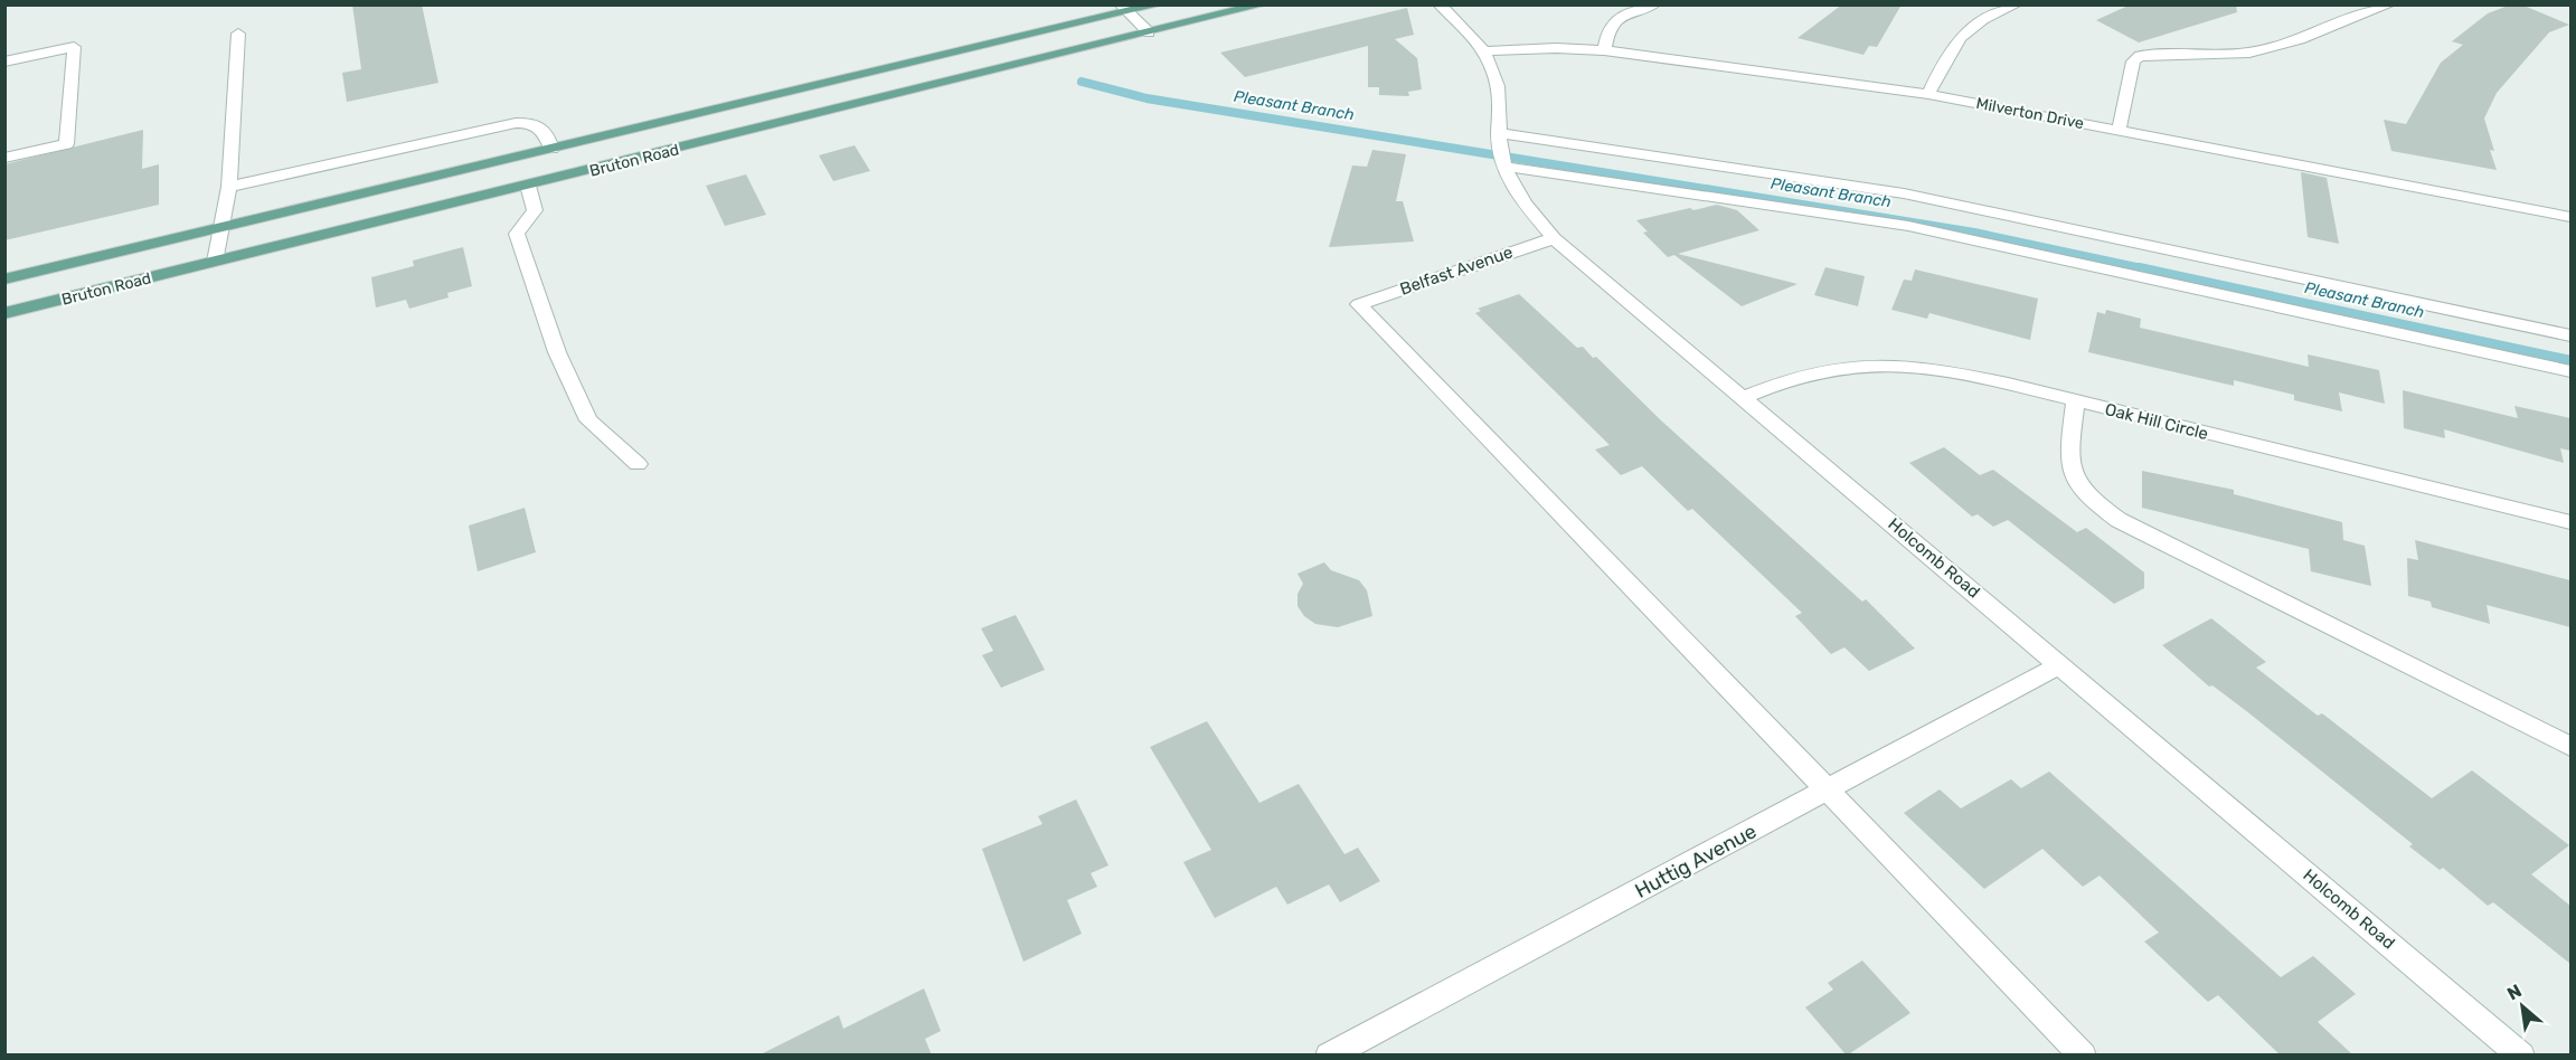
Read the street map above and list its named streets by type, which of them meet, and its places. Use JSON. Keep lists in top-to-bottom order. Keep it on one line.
{"streets":{"main road":["Bruton Road"],"street":["Milverton Drive","Belfast Avenue","Oak Hill Circle","Holcomb Road","Huttig Avenue"]},"crossings":[["Milverton Drive","Holcomb Road"],["Belfast Avenue","Holcomb Road"],["Belfast Avenue","Huttig Avenue"],["Oak Hill Circle","Holcomb Road"],["Holcomb Road","Huttig Avenue"]],"water":["Pleasant Branch"],"north":"top left"}
